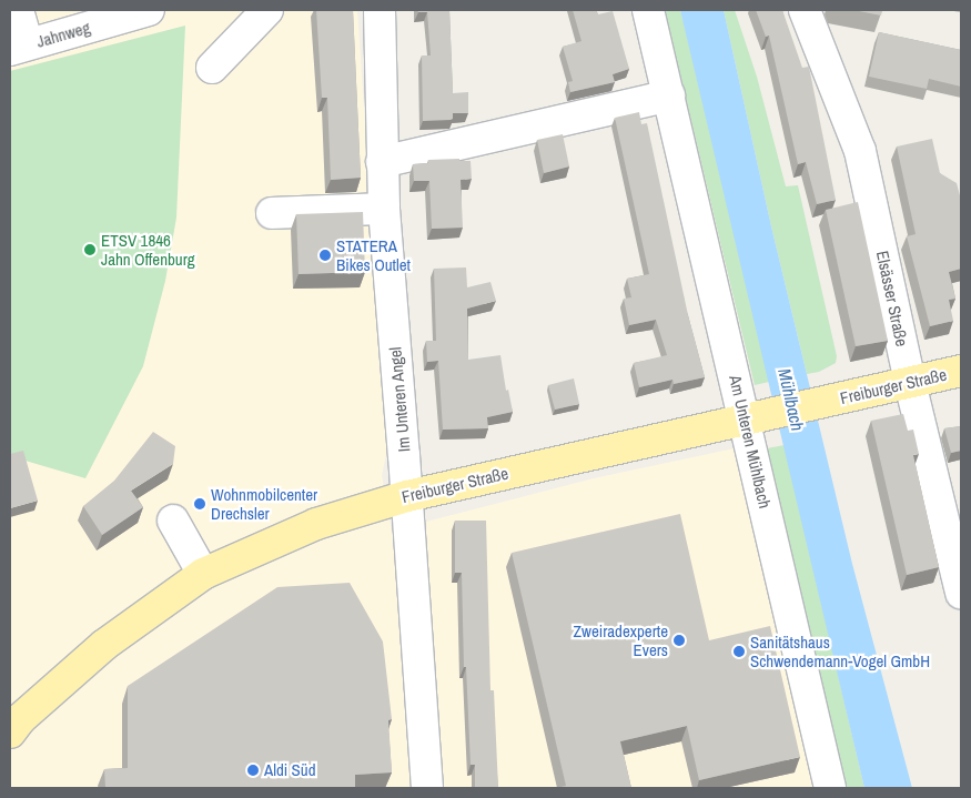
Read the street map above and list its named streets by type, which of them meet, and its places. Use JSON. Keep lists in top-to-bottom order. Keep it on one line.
{"streets":{"main road":["Freiburger Straße"],"street":["Jahnweg","Elsässer Straße","Im Unteren Angel","Am Unteren Mühlbach"]},"crossings":[["Elsässer Straße","Freiburger Straße"],["Freiburger Straße","Im Unteren Angel"],["Freiburger Straße","Am Unteren Mühlbach"]],"water":["Mühlbach"],"places":["ETSV 1846 Jahn Offenburg","STATERA Bikes Outlet","Wohnmobilcenter Drechsler","Zweiradexperte Evers","Sanitätshaus Schwendemann-Vogel GmbH","Aldi Süd"]}
